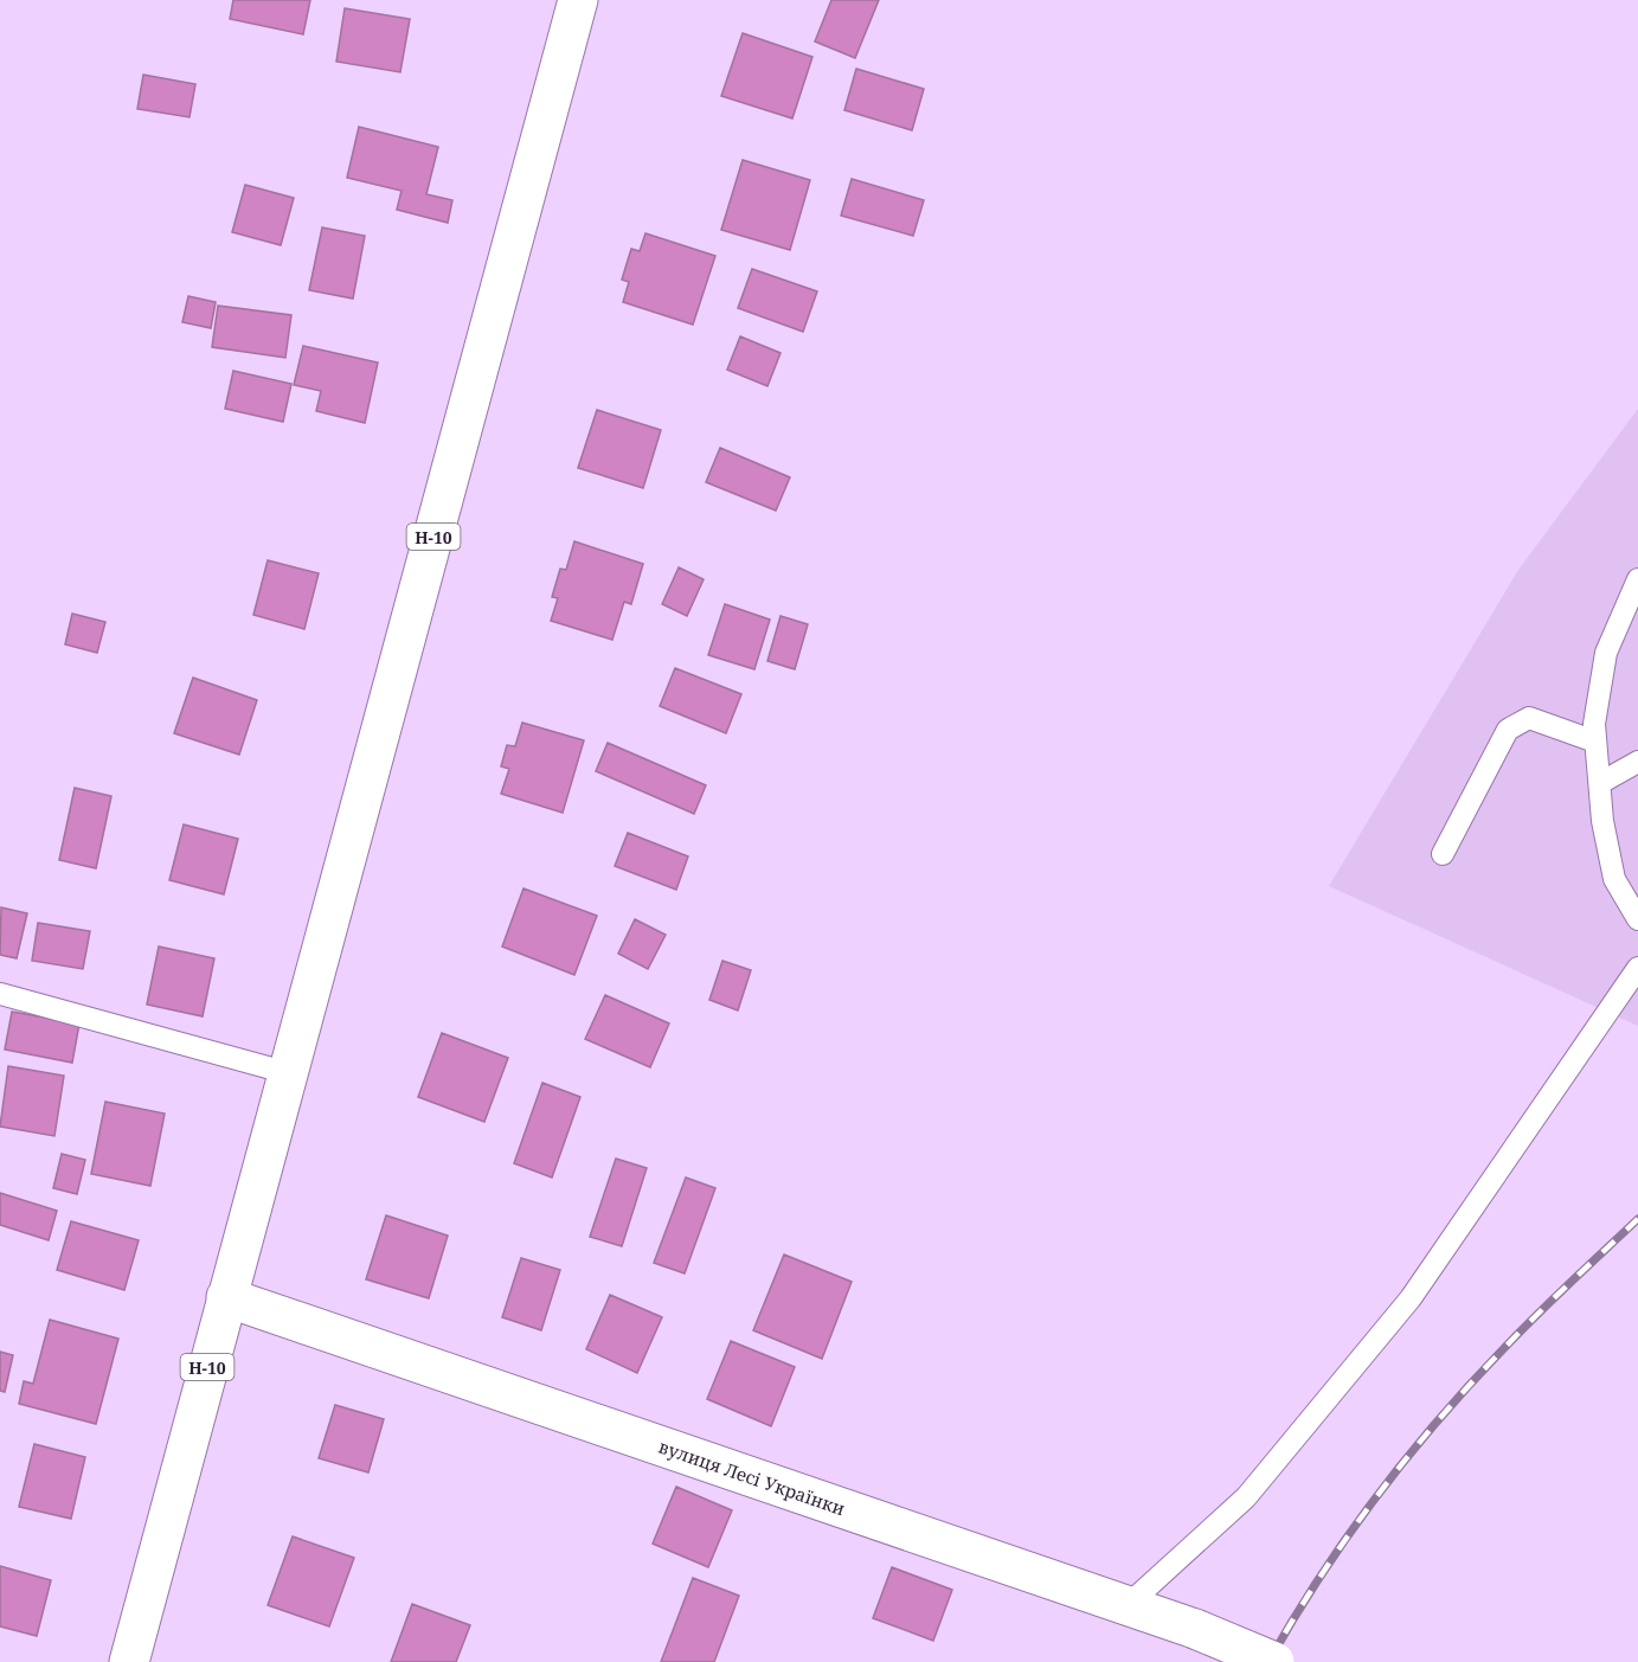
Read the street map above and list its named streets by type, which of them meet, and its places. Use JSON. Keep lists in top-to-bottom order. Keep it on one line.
{"streets":{"main road":["Н-10","вулиця Лесі Українки"]},"crossings":[["Н-10","вулиця Лесі Українки"]]}
